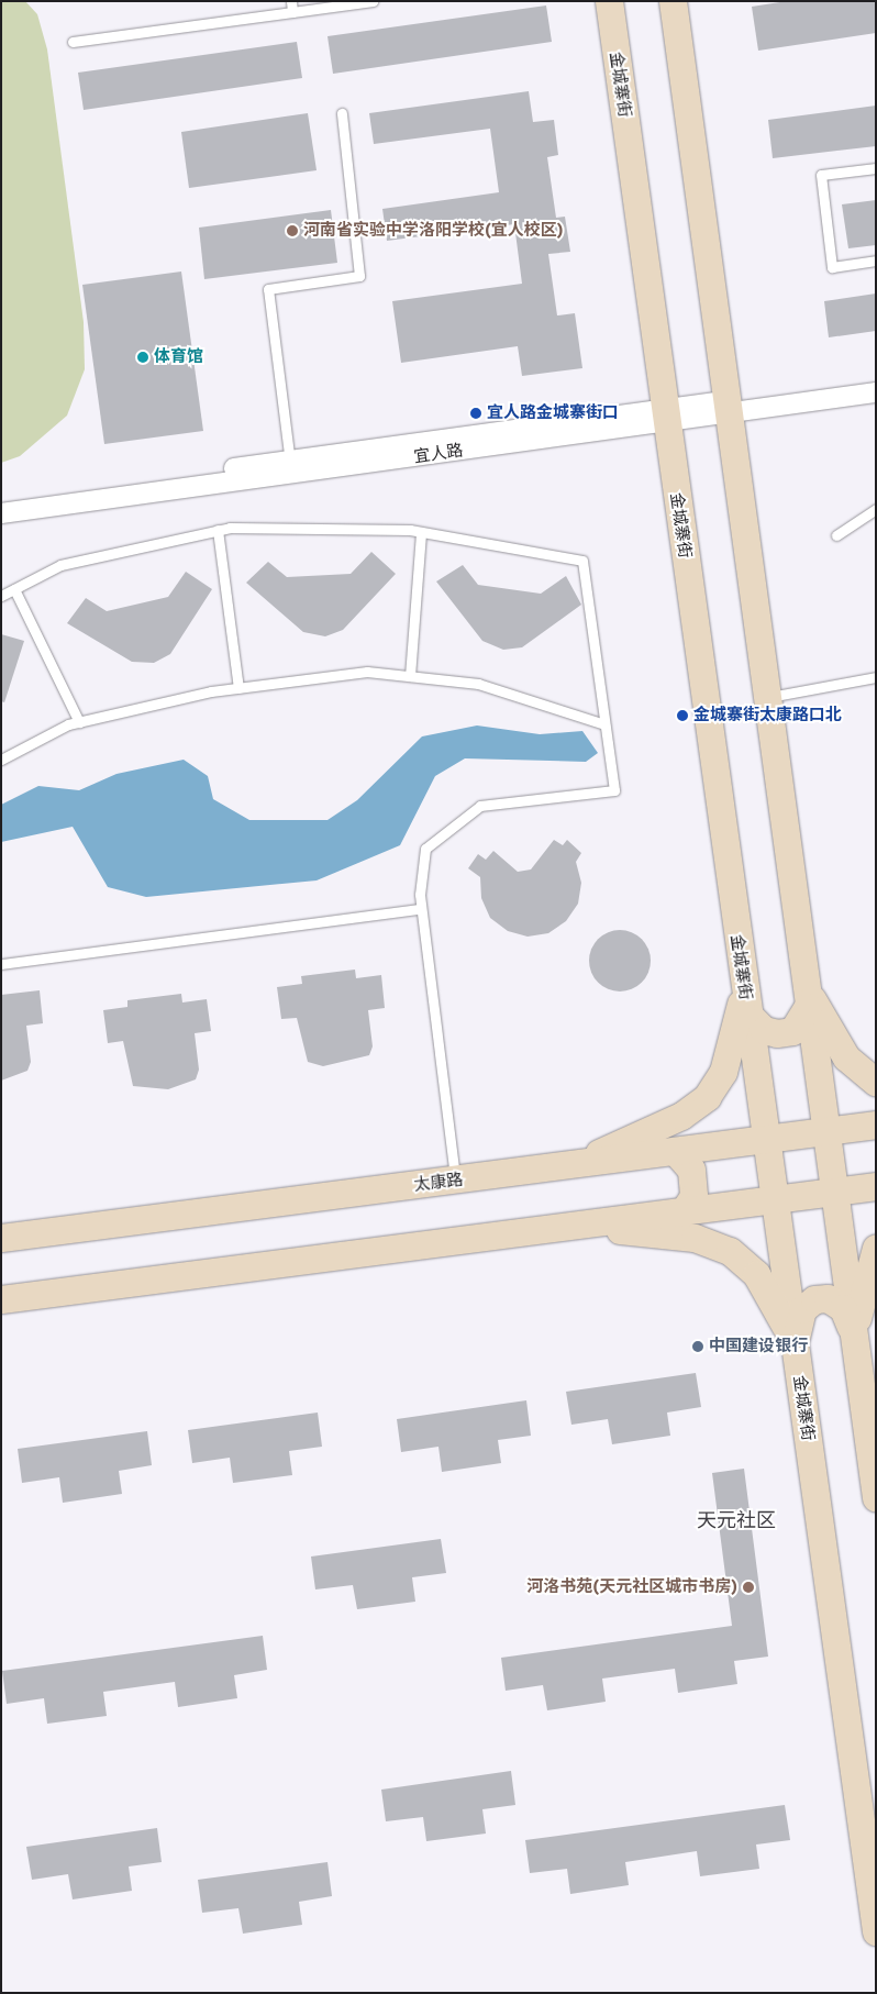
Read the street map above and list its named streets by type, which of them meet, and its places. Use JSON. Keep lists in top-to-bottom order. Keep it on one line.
{"streets":{"main road":["金城寨街","太康路"],"street":["宜人路"]},"crossings":[["金城寨街","宜人路"],["金城寨街","太康路"]],"districts":["天元社区"],"places":["河南省实验中学洛阳学校(宜人校区)","体育馆","宜人路金城寨街口","金城寨街太康路口北","中国建设银行","河洛书苑(天元社区城市书房)"]}
